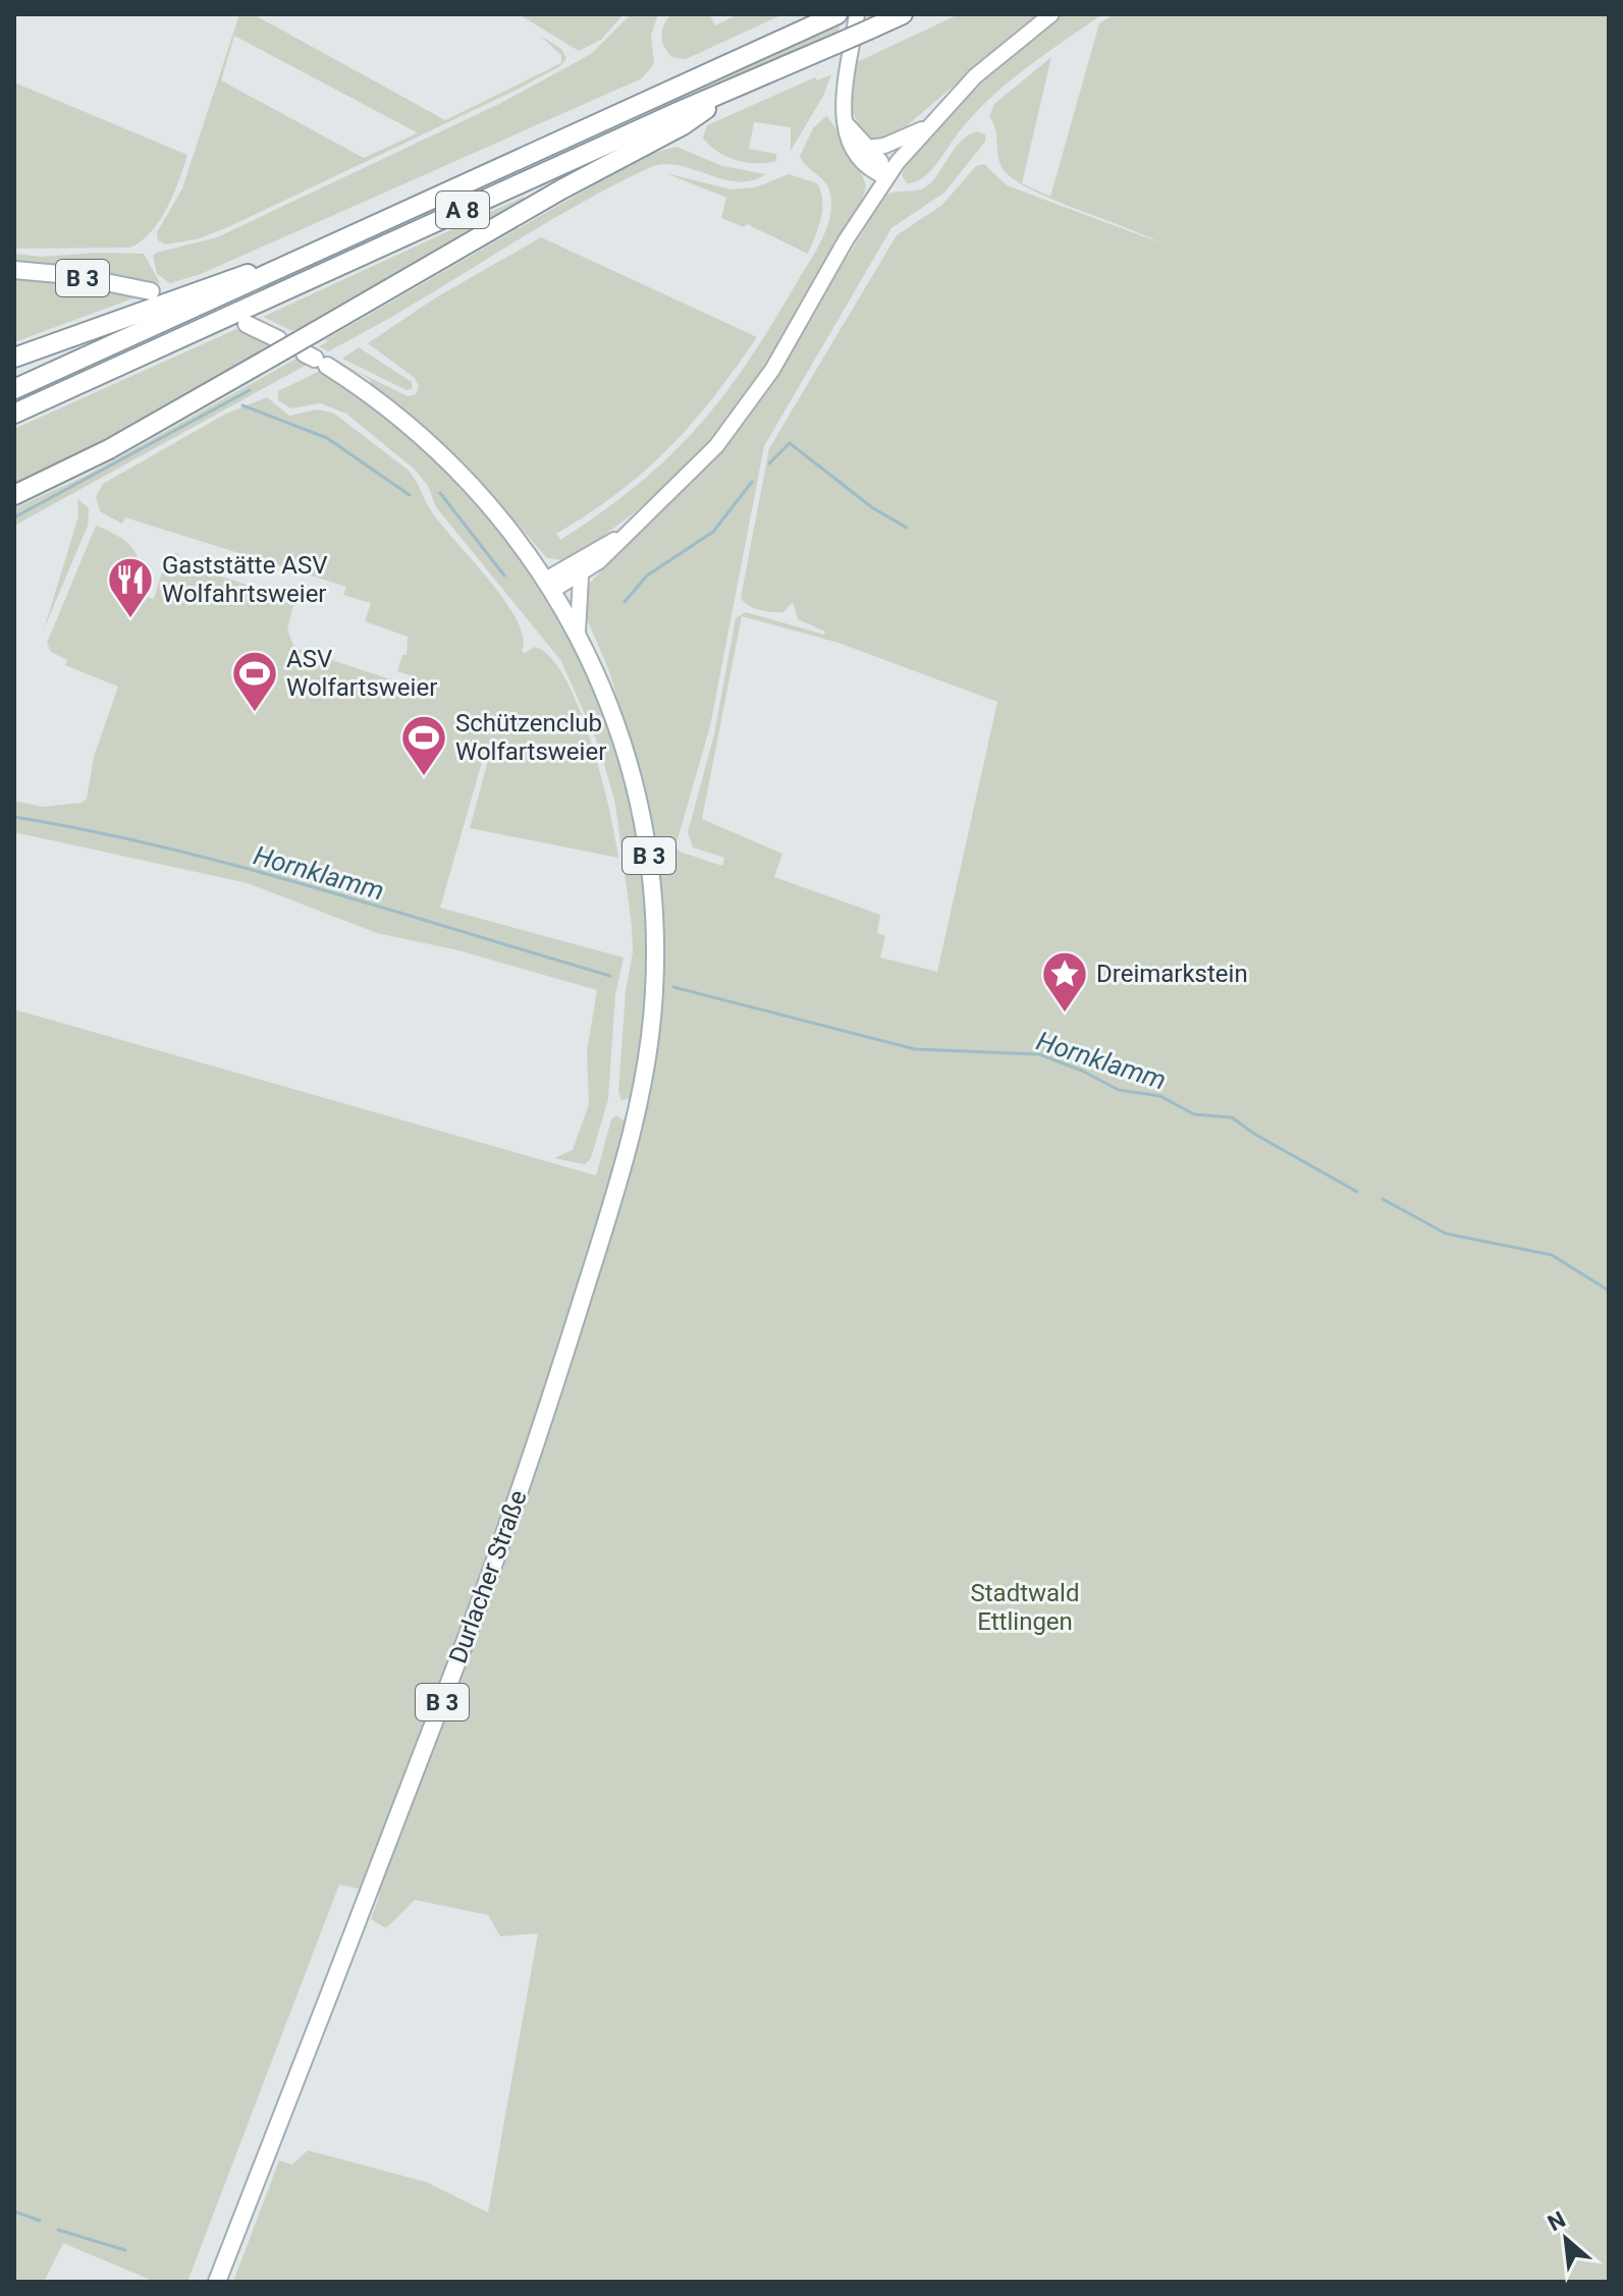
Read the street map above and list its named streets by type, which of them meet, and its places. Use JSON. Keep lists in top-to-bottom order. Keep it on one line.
{"streets":{"highway":["A 8"],"main road":["B 3","Durlacher Straße"]},"crossings":[["B 3","Durlacher Straße"]],"water":["Hornklamm"],"parks":["Stadtwald Ettlingen"],"places":{"restaurant":["Gaststätte ASV Wolfahrtsweier"],"sports":["ASV Wolfartsweier","Schützenclub Wolfartsweier"],"place":["Dreimarkstein"]},"north":"top left"}
